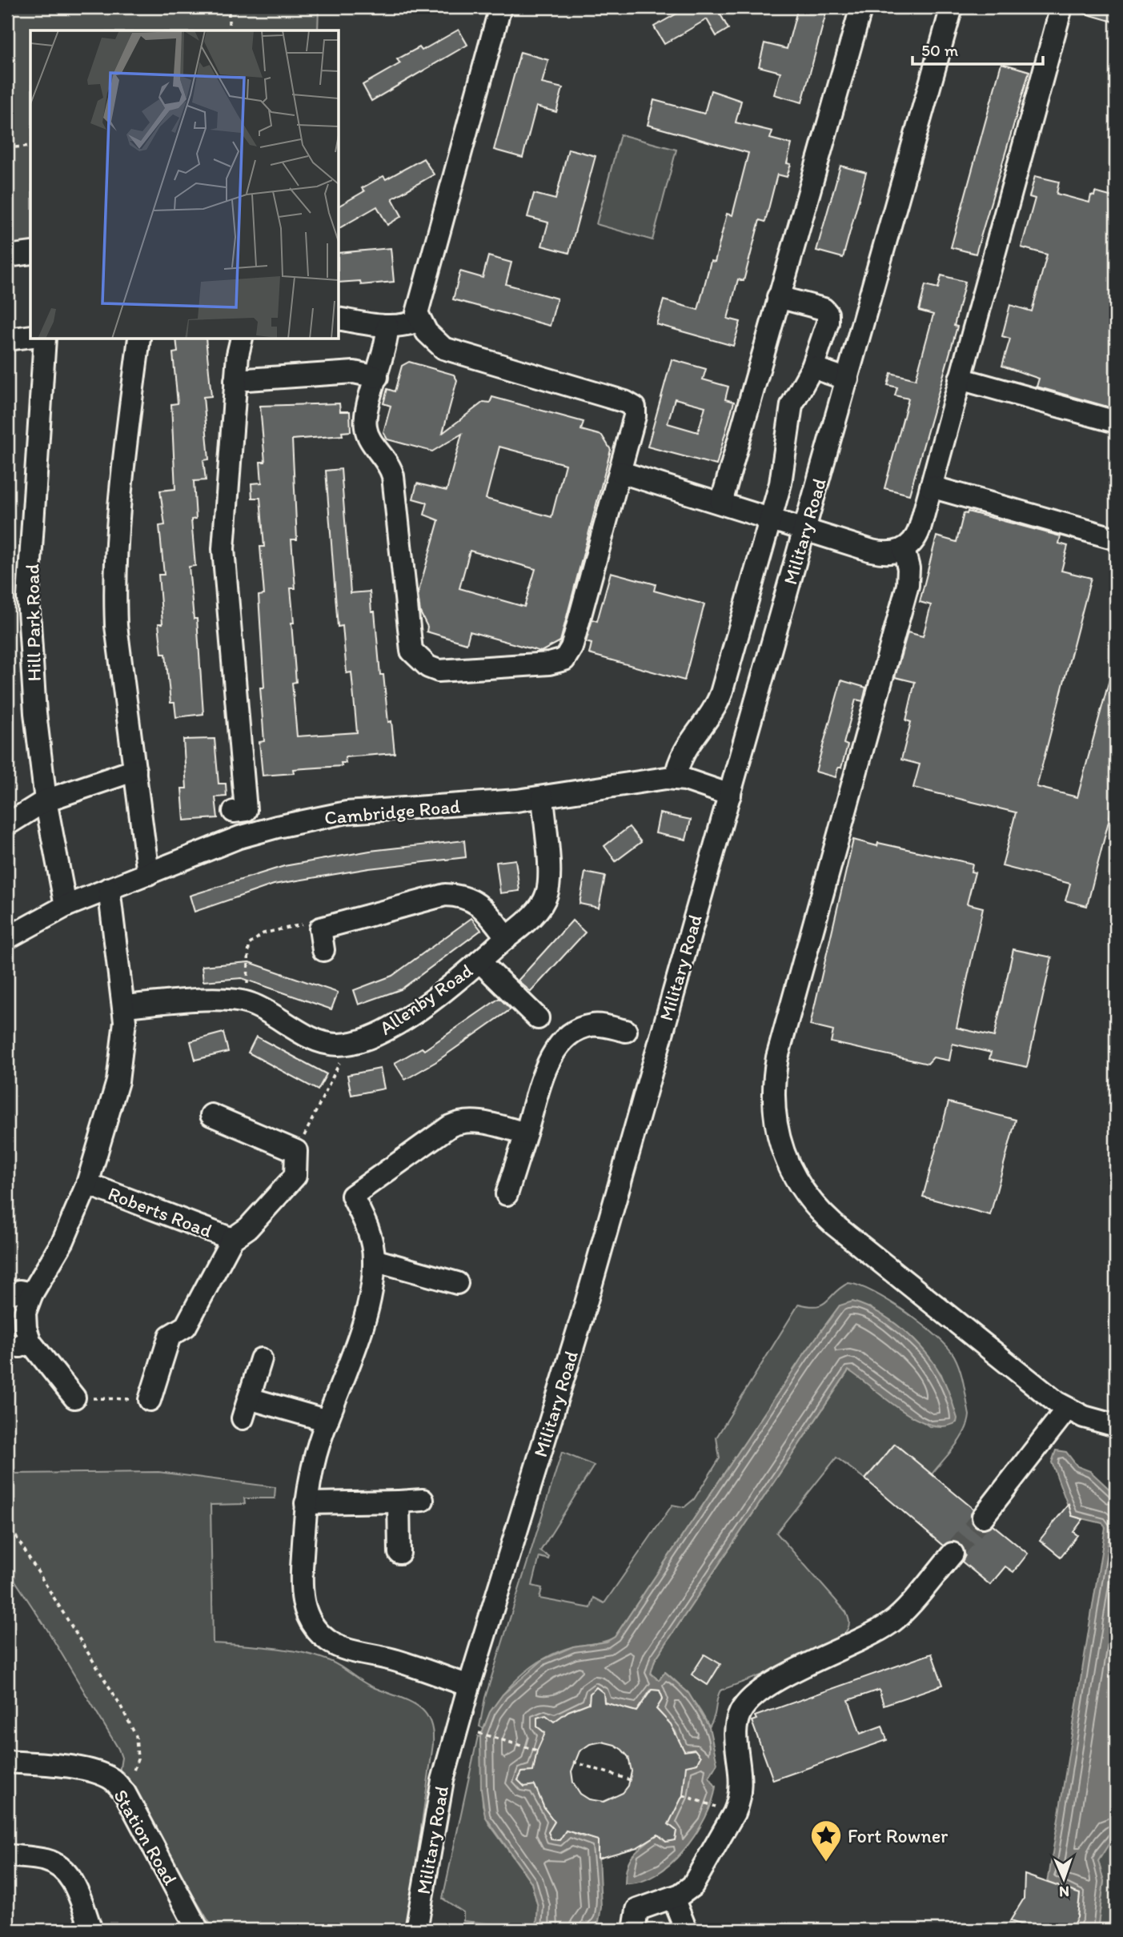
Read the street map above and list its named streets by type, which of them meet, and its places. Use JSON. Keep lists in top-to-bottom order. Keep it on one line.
{"streets":{"street":["Military Road","Hill Park Road","Cambridge Road","Allenby Road","Roberts Road","Station Road"]},"crossings":[["Military Road","Cambridge Road"],["Hill Park Road","Cambridge Road"],["Cambridge Road","Allenby Road"]],"places":{"place":["Fort Rowner"]},"scale_bar":"50 m","north":"bottom"}
